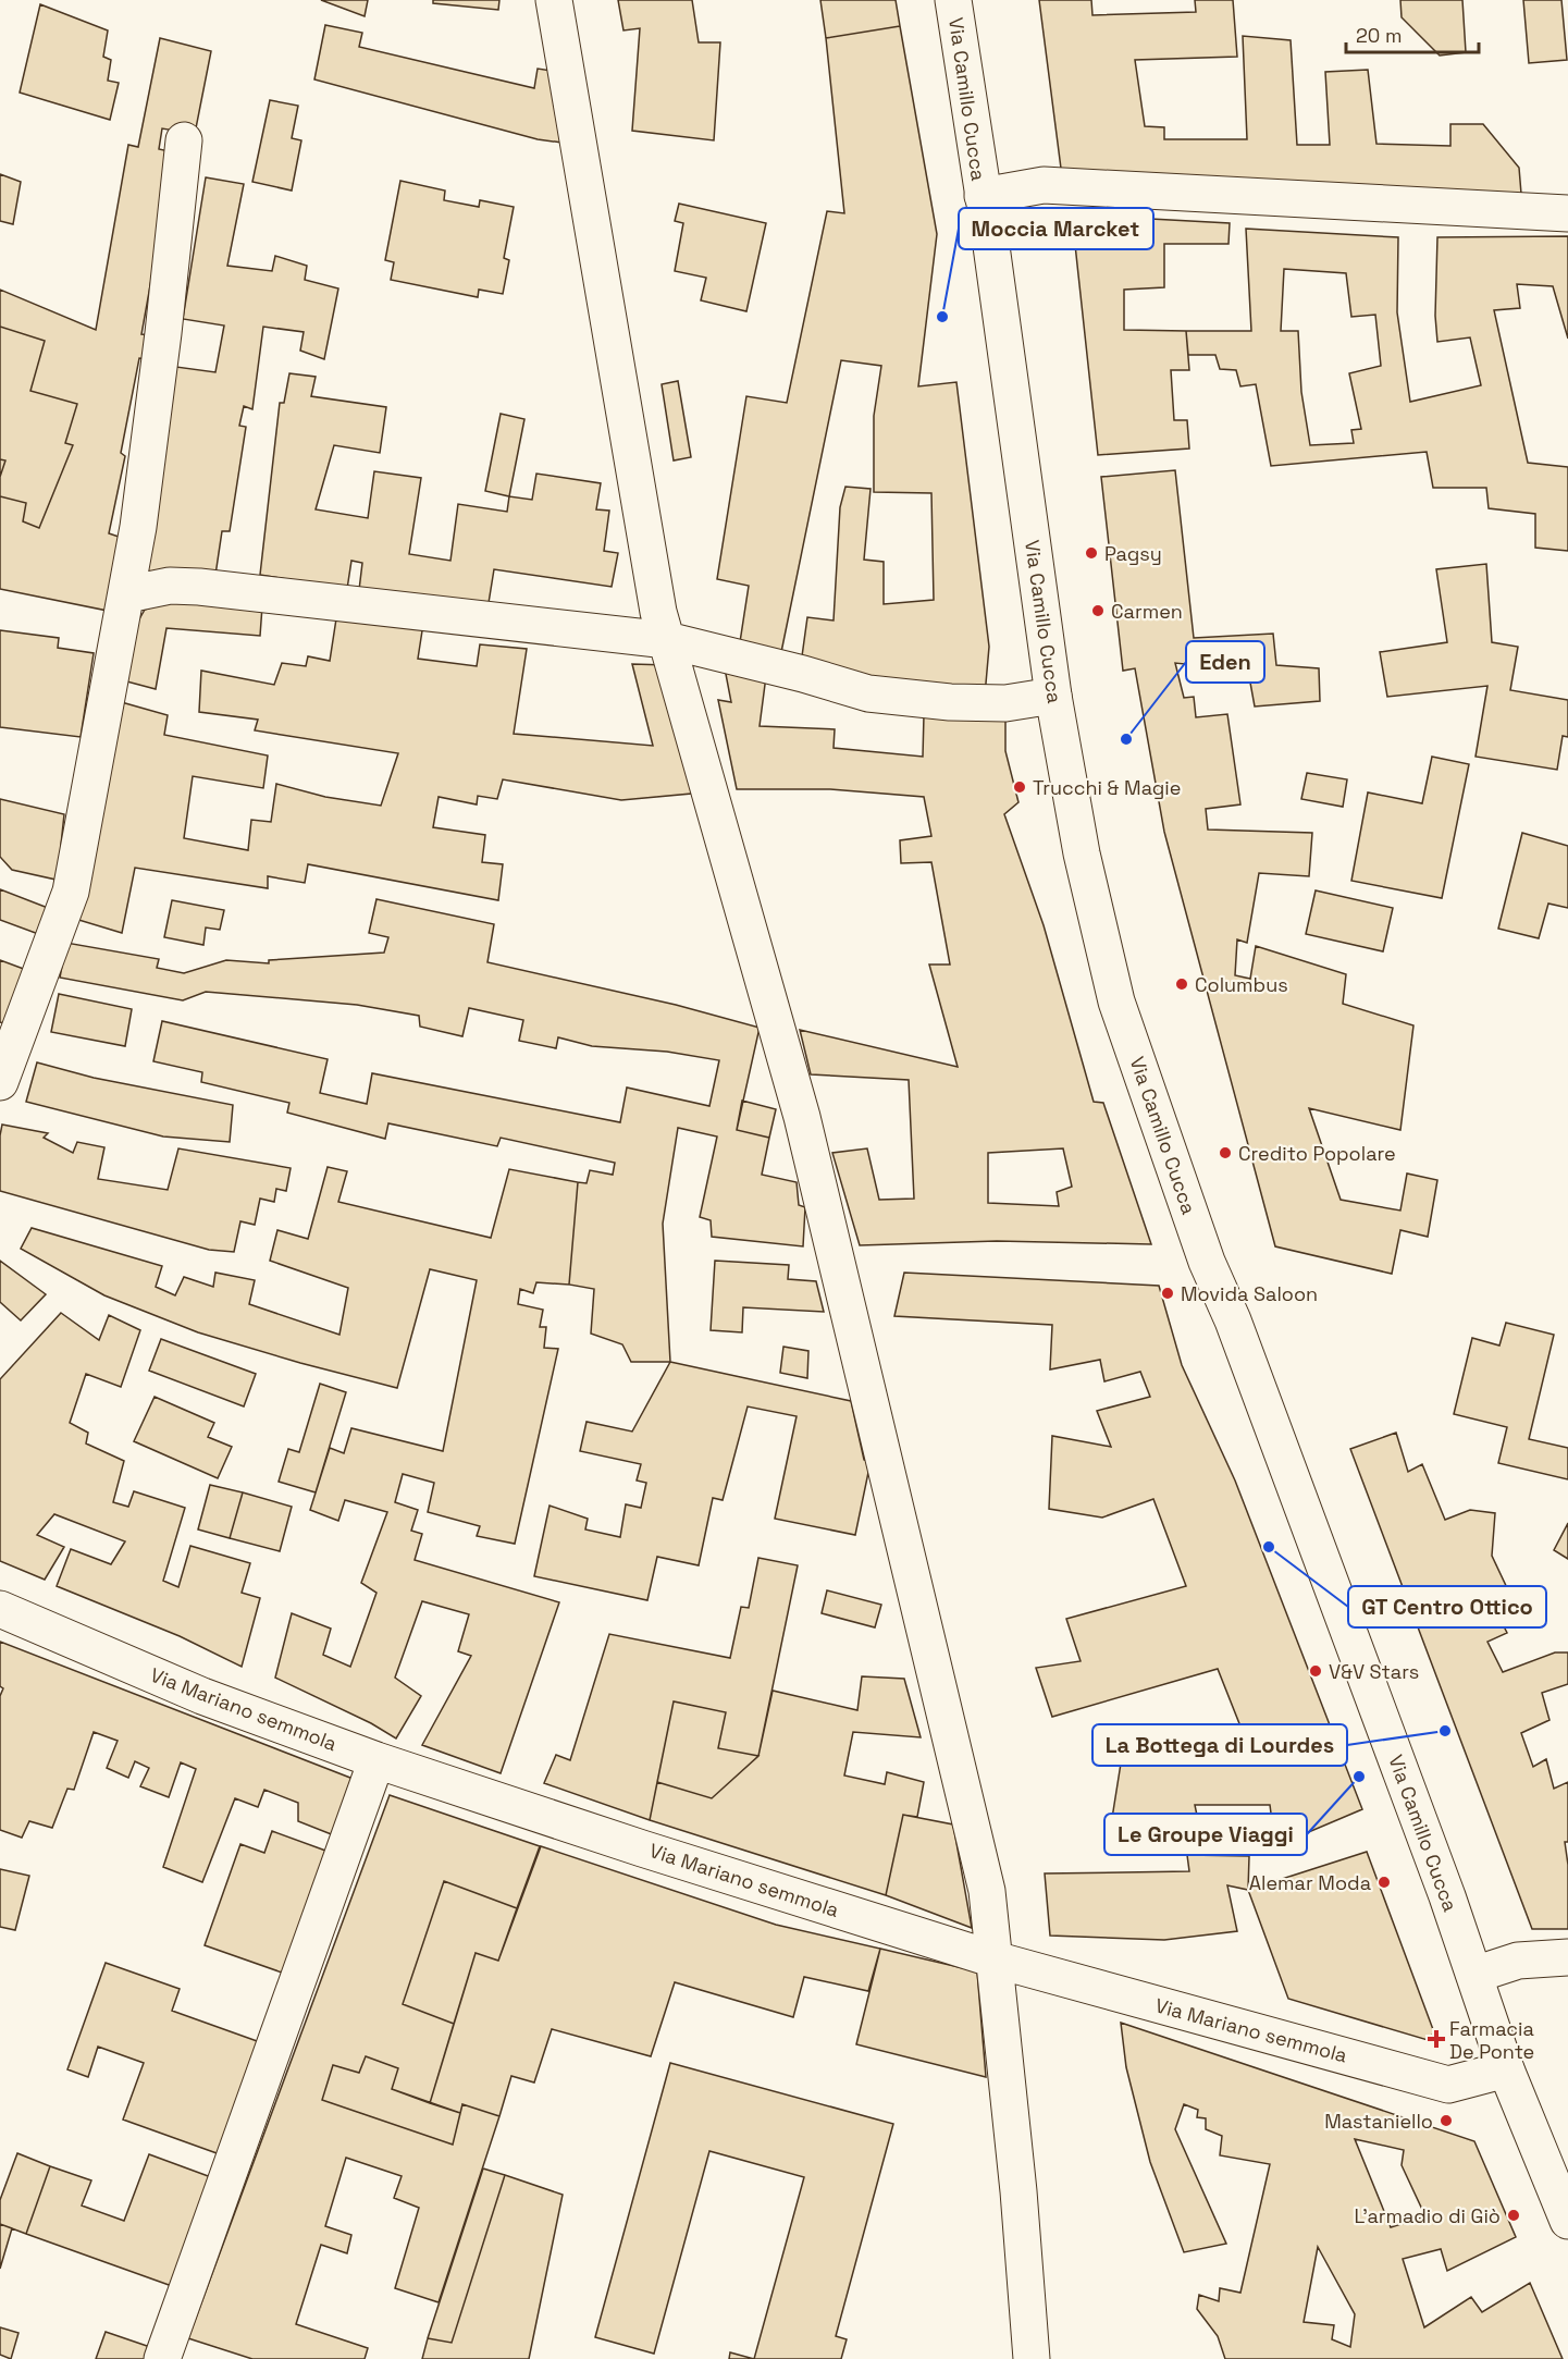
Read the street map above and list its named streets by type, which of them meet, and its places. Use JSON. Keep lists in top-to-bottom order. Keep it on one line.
{"streets":{"street":["Via Camillo Cucca","Via Mariano semmola"]},"crossings":[["Via Camillo Cucca","Via Mariano semmola"]],"places":{"other":["Moccia Marcket","Pagsy","Carmen","Eden","Trucchi & Magie","Columbus","Credito Popolare","Movida Saloon","GT Centro Ottico","V&V Stars","La Bottega di Lourdes","Le Groupe Viaggi","Alemar Moda","Mastaniello","L'armadio di Giò"],"health":["Farmacia De Ponte"]},"scale_bar":"20 m"}
